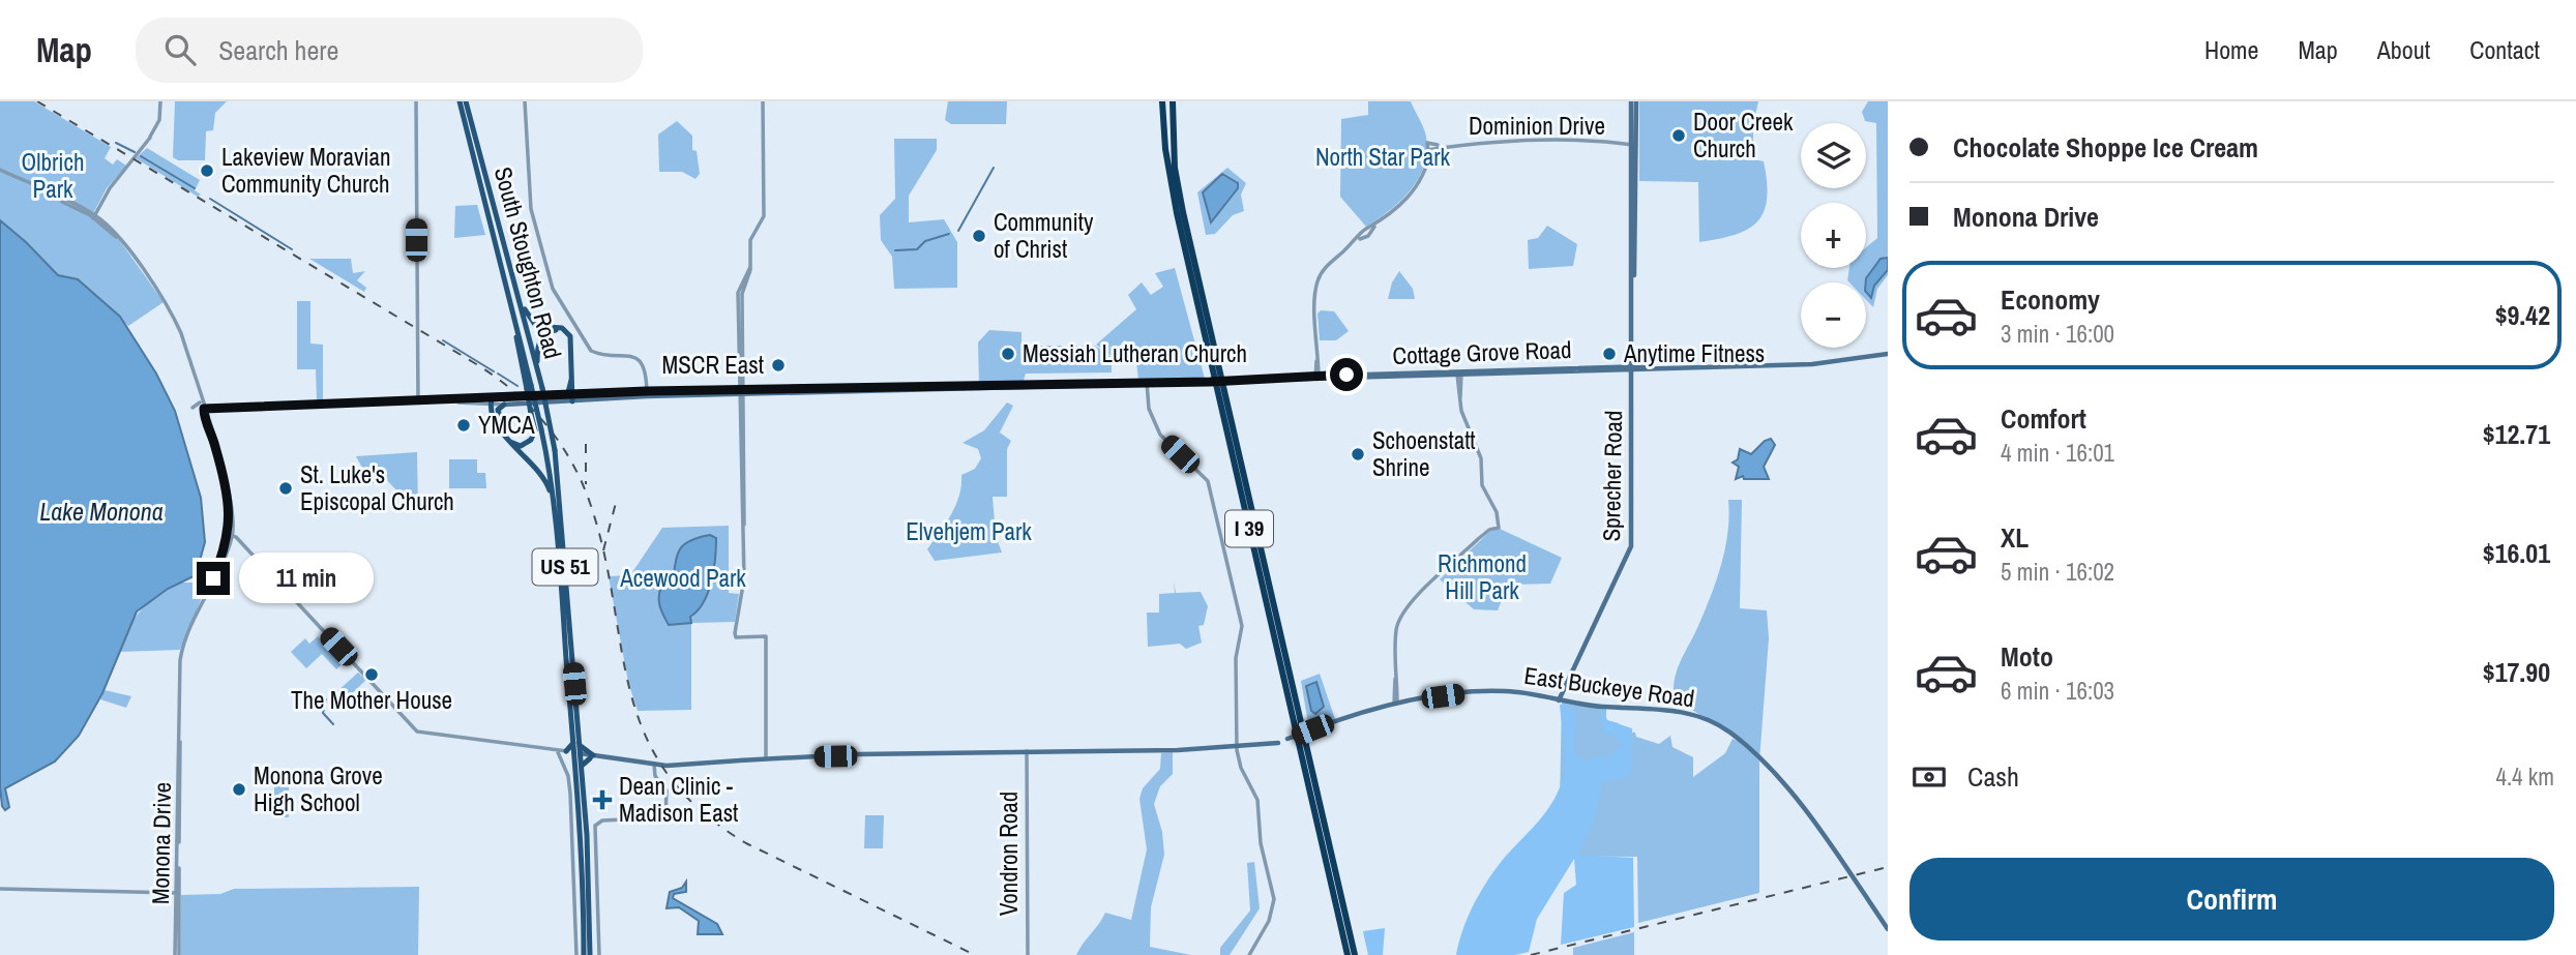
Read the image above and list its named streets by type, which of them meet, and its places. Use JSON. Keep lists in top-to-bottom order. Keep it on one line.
{"streets":{"highway":["I 39"],"main road":["South Stoughton Road","Cottage Grove Road","Sprecher Road","US 51","East Buckeye Road"],"street":["Dominion Drive","Monona Drive","Vondron Road"]},"crossings":[["Dominion Drive","Cottage Grove Road"],["Dominion Drive","Sprecher Road"],["South Stoughton Road","East Buckeye Road"],["Cottage Grove Road","Sprecher Road"],["Cottage Grove Road","Monona Drive"],["Sprecher Road","East Buckeye Road"],["East Buckeye Road","Vondron Road"]],"water":["Lake Monona"],"parks":["North Star Park","Olbrich Park","Elvehjem Park","Richmond Hill Park","Acewood Park"],"places":{"other":["Door Creek Church","Lakeview Moravian Community Church","Community of Christ","Messiah Lutheran Church","Anytime Fitness","MSCR East","YMCA","Schoenstatt Shrine","St. Luke's Episcopal Church","The Mother House","Monona Grove High School"],"health":["Dean Clinic - Madison East"]},"page":{"header":"Map","search":"Search here","nav":["Home","Map","About","Contact"],"banner":["Chocolate Shoppe Ice Cream","Monona Drive"],"map_buttons":["+","−"],"list":[{"name":"Economy","note":"3 min · 16:00","value":"$9.42"},{"name":"Comfort","note":"4 min · 16:01","value":"$12.71"},{"name":"XL","note":"5 min · 16:02","value":"$16.01"},{"name":"Moto","note":"6 min · 16:03","value":"$17.90"}],"bubble":"11 min","pay":["Cash","4.4 km"],"buttons":"Confirm"}}
